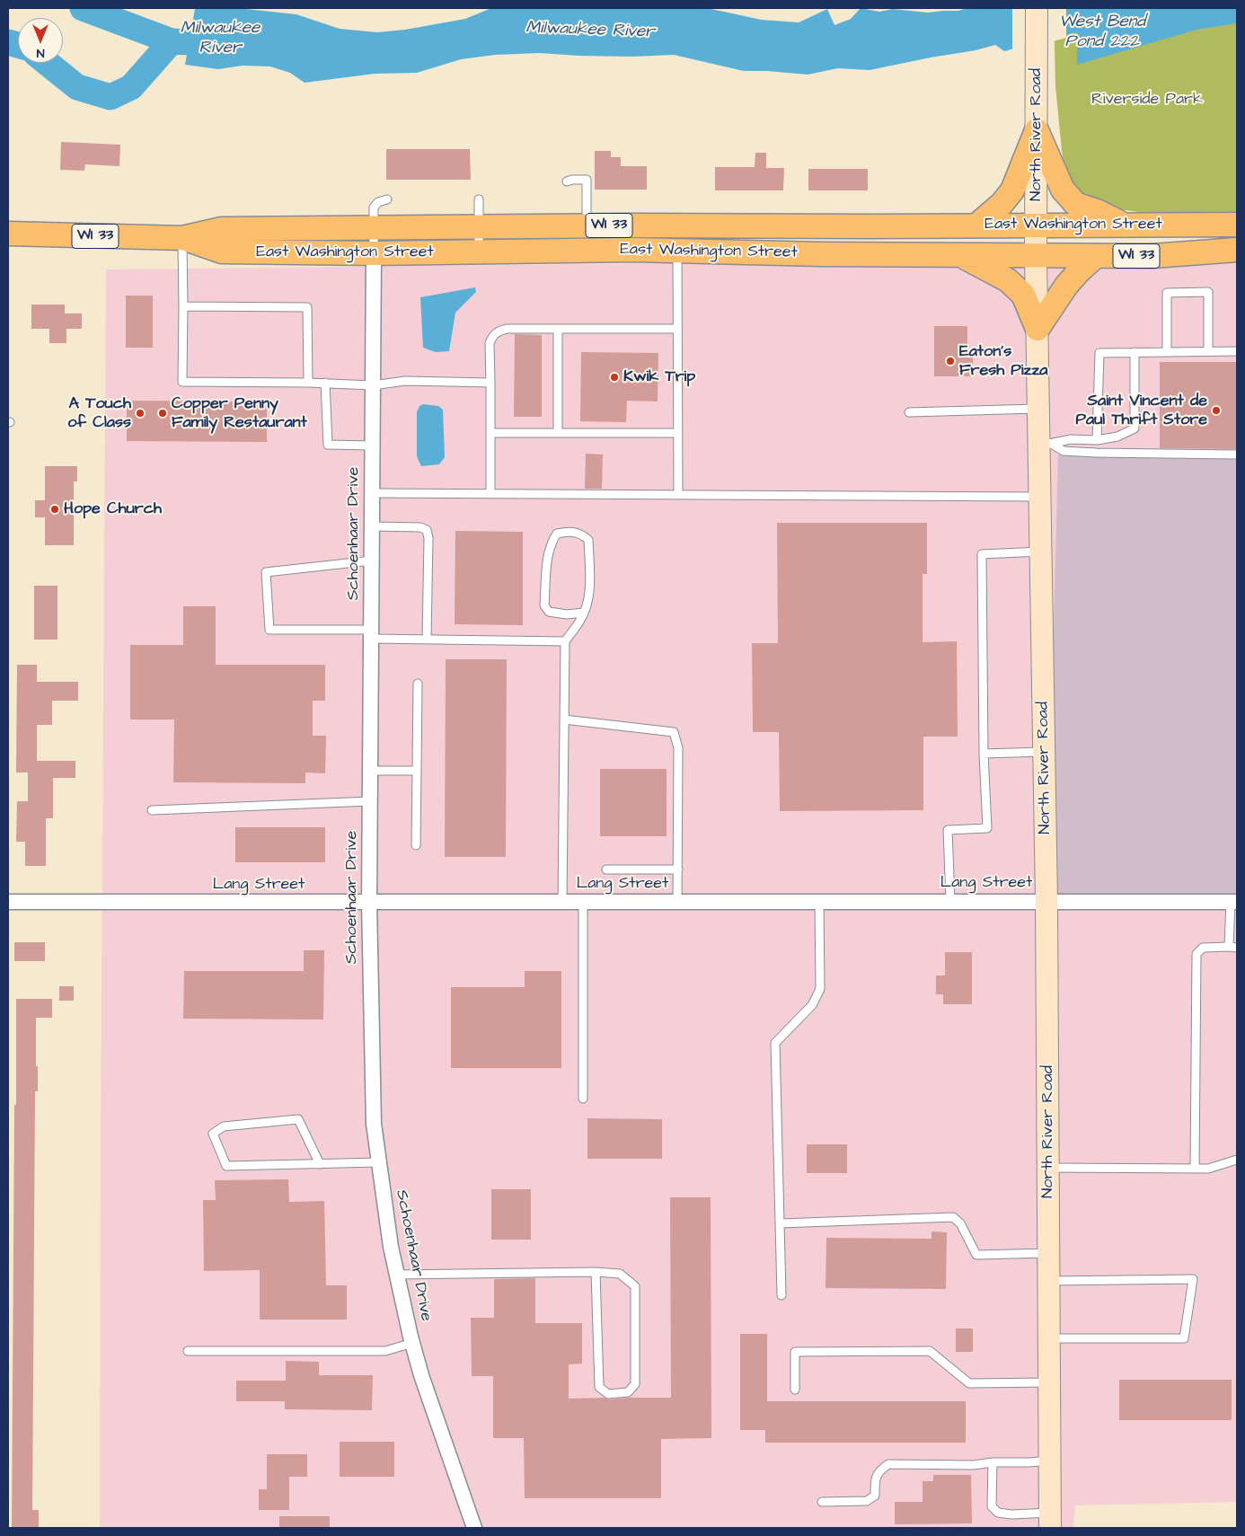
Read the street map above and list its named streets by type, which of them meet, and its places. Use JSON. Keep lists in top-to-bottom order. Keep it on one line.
{"streets":{"main road":["East Washington Street","WI 33"],"street":["North River Road","Schoenhaar Drive","Lang Street"]},"crossings":[["North River Road","East Washington Street"],["North River Road","Lang Street"],["East Washington Street","Schoenhaar Drive"],["Schoenhaar Drive","Lang Street"]],"water":["West Bend Pond 222","Milwaukee River"],"parks":["Riverside Park"],"places":["Eaton's Fresh Pizza","Kwik Trip","Saint Vincent de Paul Thrift Store","A Touch of Class","Copper Penny Family Restaurant","Hope Church"],"north":"bottom"}
